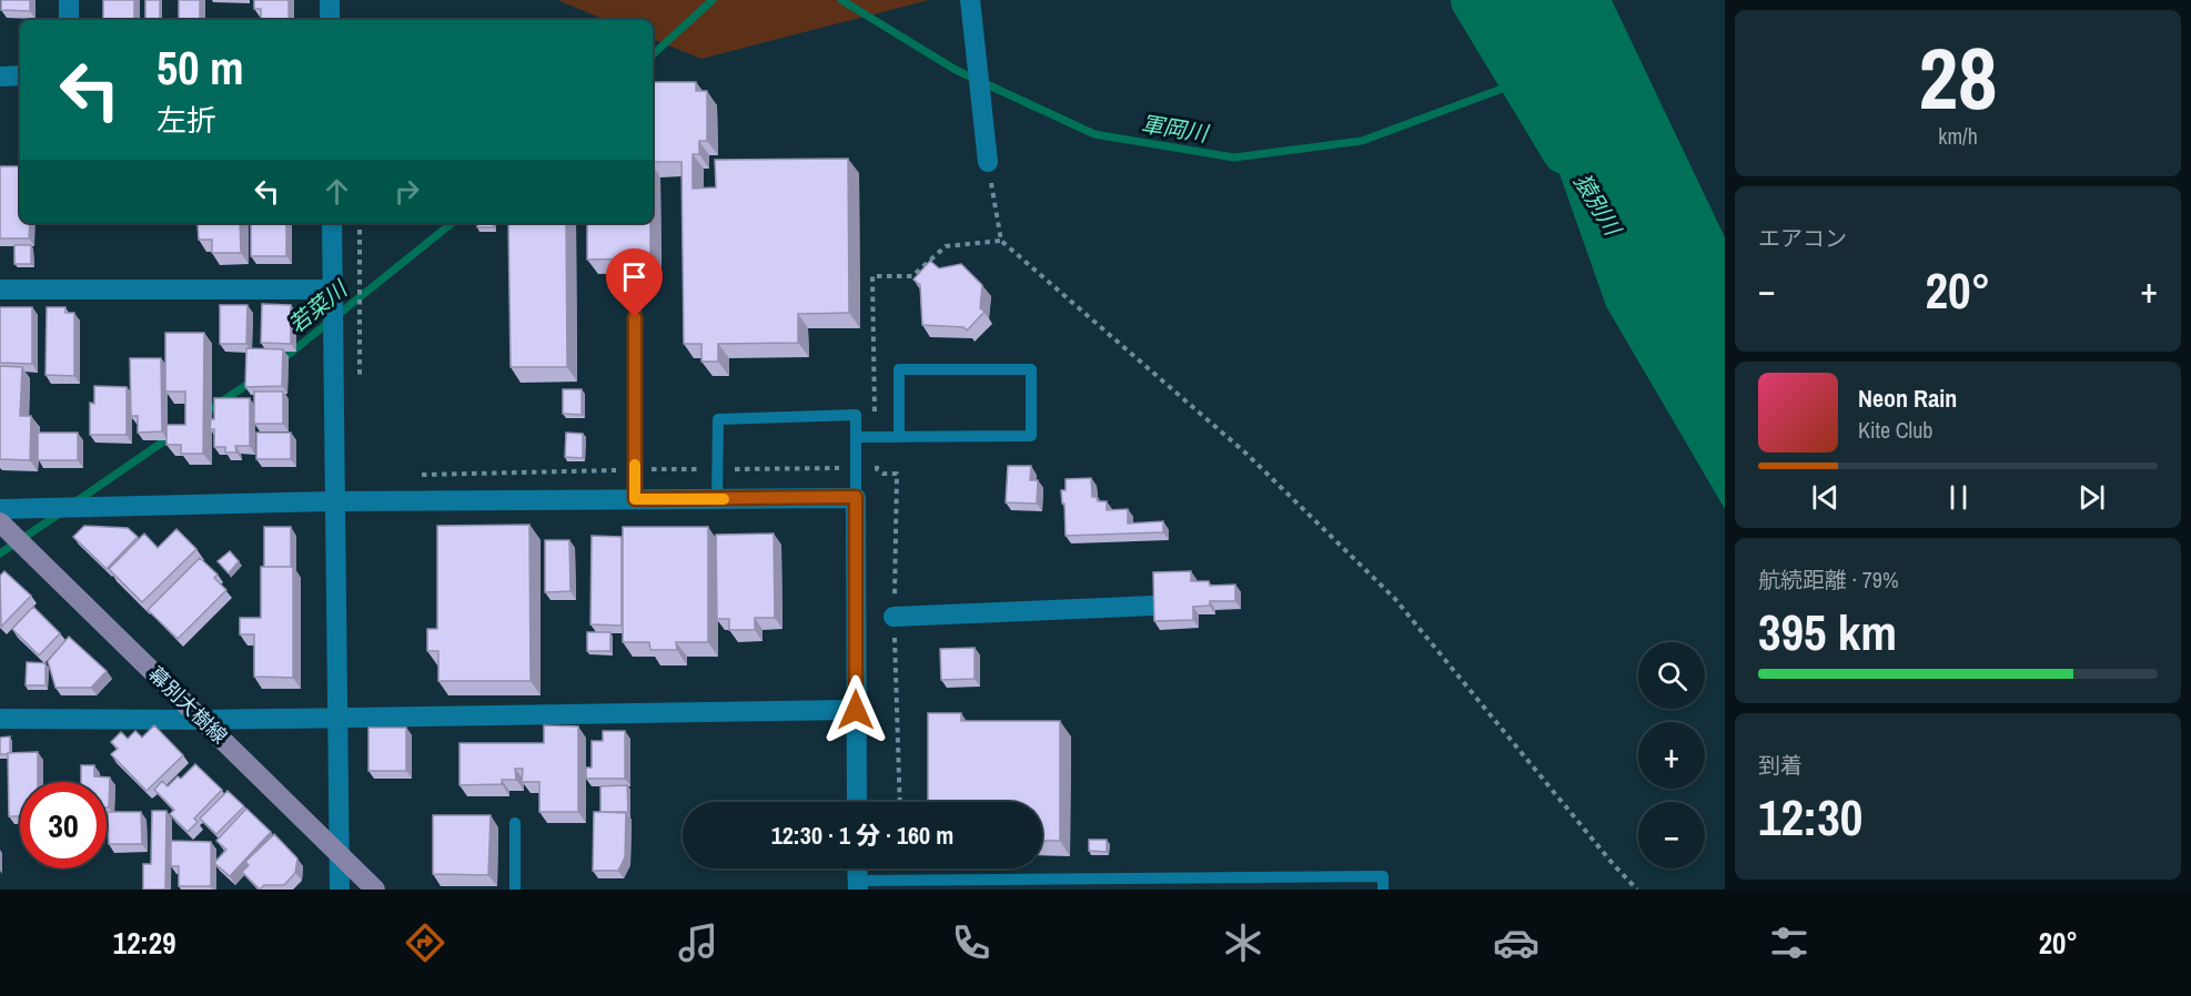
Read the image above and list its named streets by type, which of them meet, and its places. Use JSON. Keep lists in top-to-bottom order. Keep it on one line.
{"streets":{"main road":["幕別大樹線"]},"water":["軍岡川","猿別川","若菜川"],"page":{"tile":[["28","km/h"],"エアコン",["航続距離 · 79%","395 km"],["到着","12:30"]],"turn":["50 m","左折"],"heat":["−","20°","+"],"song":["Neon Rain","Kite Club"],"map_buttons":["+","−"],"limit":"30","trip":"12:30 · 1 分 · 160 m","tabs":["12:29","20°"]}}
